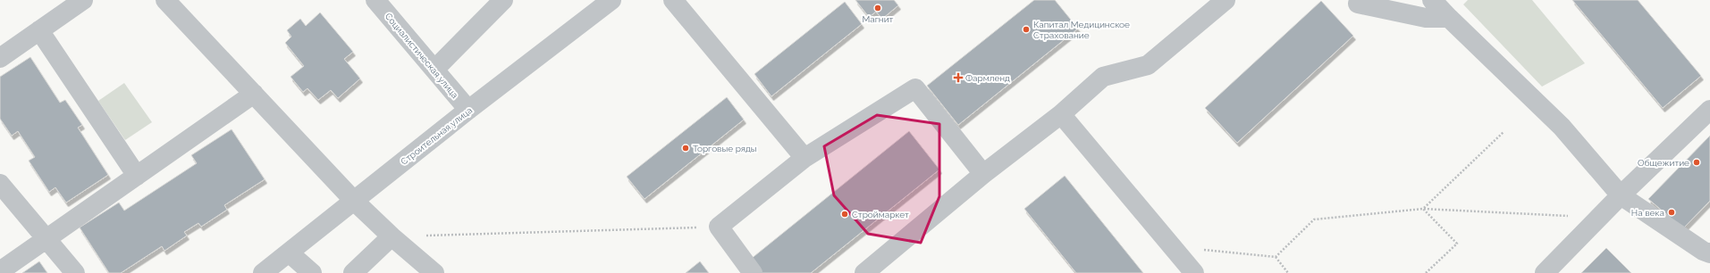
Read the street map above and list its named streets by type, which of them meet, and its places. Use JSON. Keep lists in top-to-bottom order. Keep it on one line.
{"streets":{"street":["Социалистическая улица","Строительная улица"]},"crossings":[["Социалистическая улица","Строительная улица"]],"places":{"other":["Магнит","Капитал Медицинское Страхование","Торговые ряды","Общежитие","На века","Строймаркет"],"health":["Фармленд"]}}
